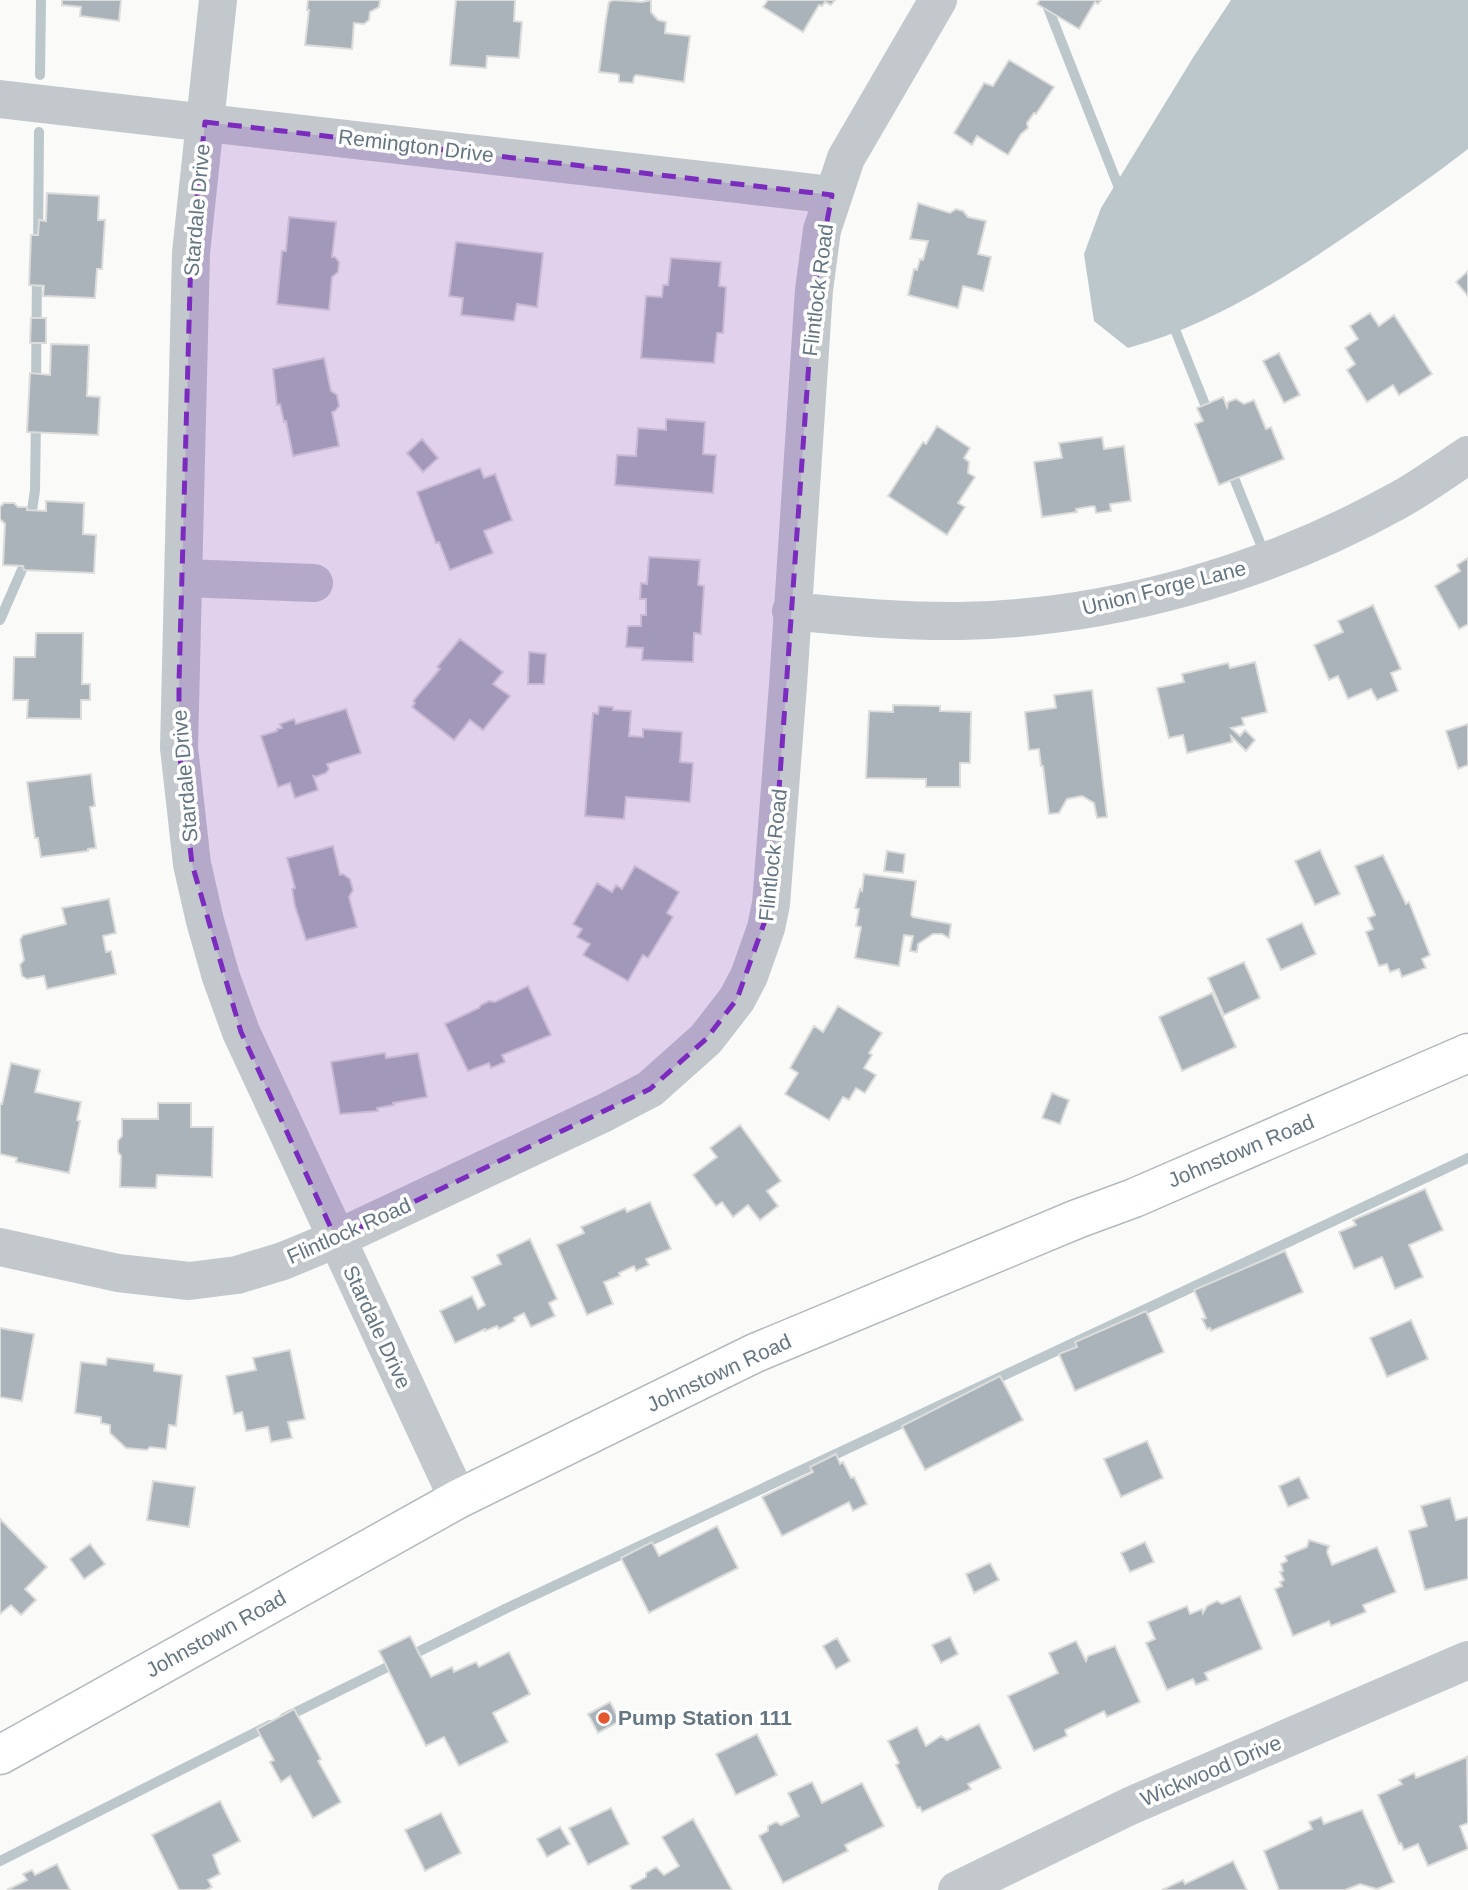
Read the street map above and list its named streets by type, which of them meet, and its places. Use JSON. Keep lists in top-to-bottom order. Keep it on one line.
{"streets":{"main road":["Johnstown Road"],"street":["Remington Drive","Stardale Drive","Flintlock Road","Union Forge Lane","Wickwood Drive"]},"crossings":[["Remington Drive","Stardale Drive"],["Remington Drive","Flintlock Road"],["Stardale Drive","Flintlock Road"],["Stardale Drive","Johnstown Road"],["Flintlock Road","Union Forge Lane"]],"places":["Pump Station 111"]}
